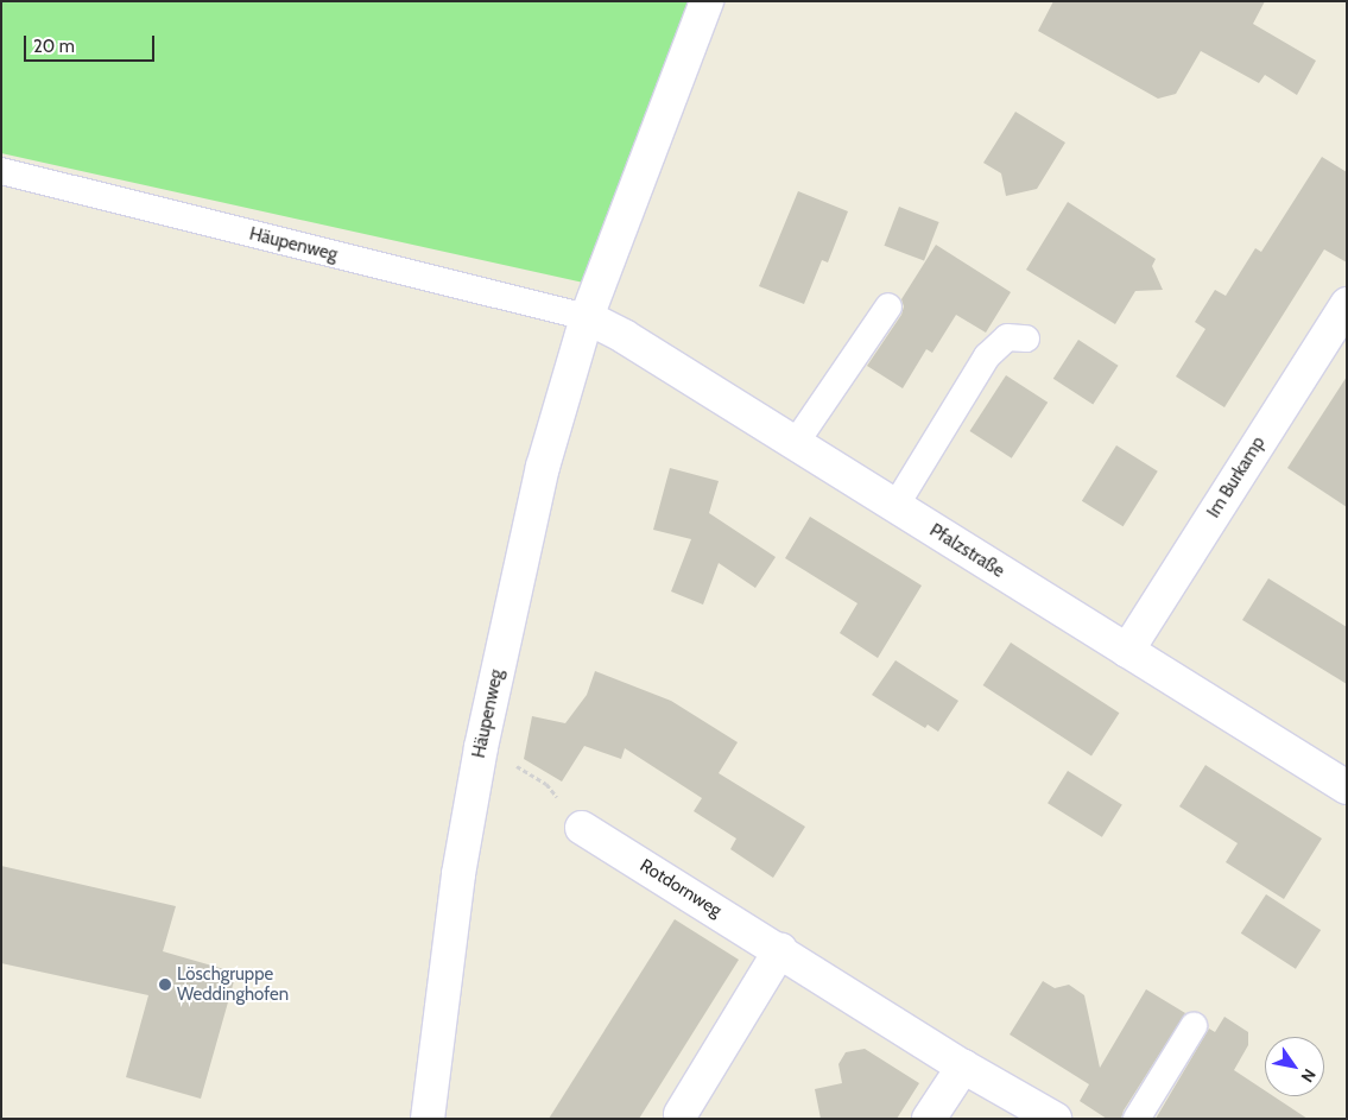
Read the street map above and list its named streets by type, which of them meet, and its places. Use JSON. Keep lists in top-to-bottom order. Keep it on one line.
{"streets":{"street":["Häupenweg","Im Burkamp","Pfalzstraße","Rotdornweg"]},"crossings":[["Häupenweg","Pfalzstraße"],["Im Burkamp","Pfalzstraße"]],"places":["Löschgruppe Weddinghofen"],"scale_bar":"20 m","north":"bottom right"}
